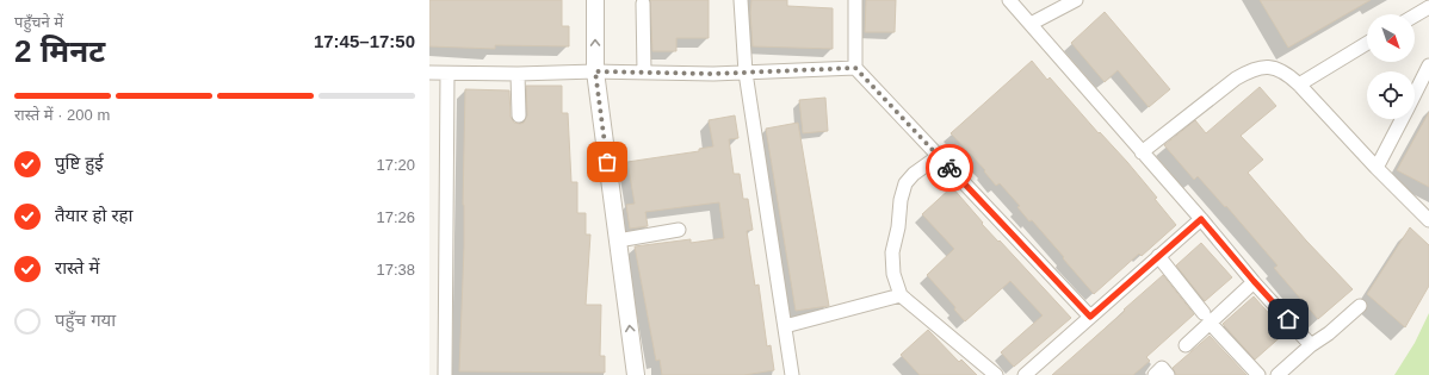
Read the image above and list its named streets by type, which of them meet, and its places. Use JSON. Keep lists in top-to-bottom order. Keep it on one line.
{"north":"bottom right","page":{"heading":["2 मिनट","पहुँचने में","17:45–17:50"],"bar":"रास्ते में · 200 m","list":[["पुष्टि हुई","17:20"],["तैयार हो रहा","17:26"],["रास्ते में","17:38"],"पहुँच गया"]}}
